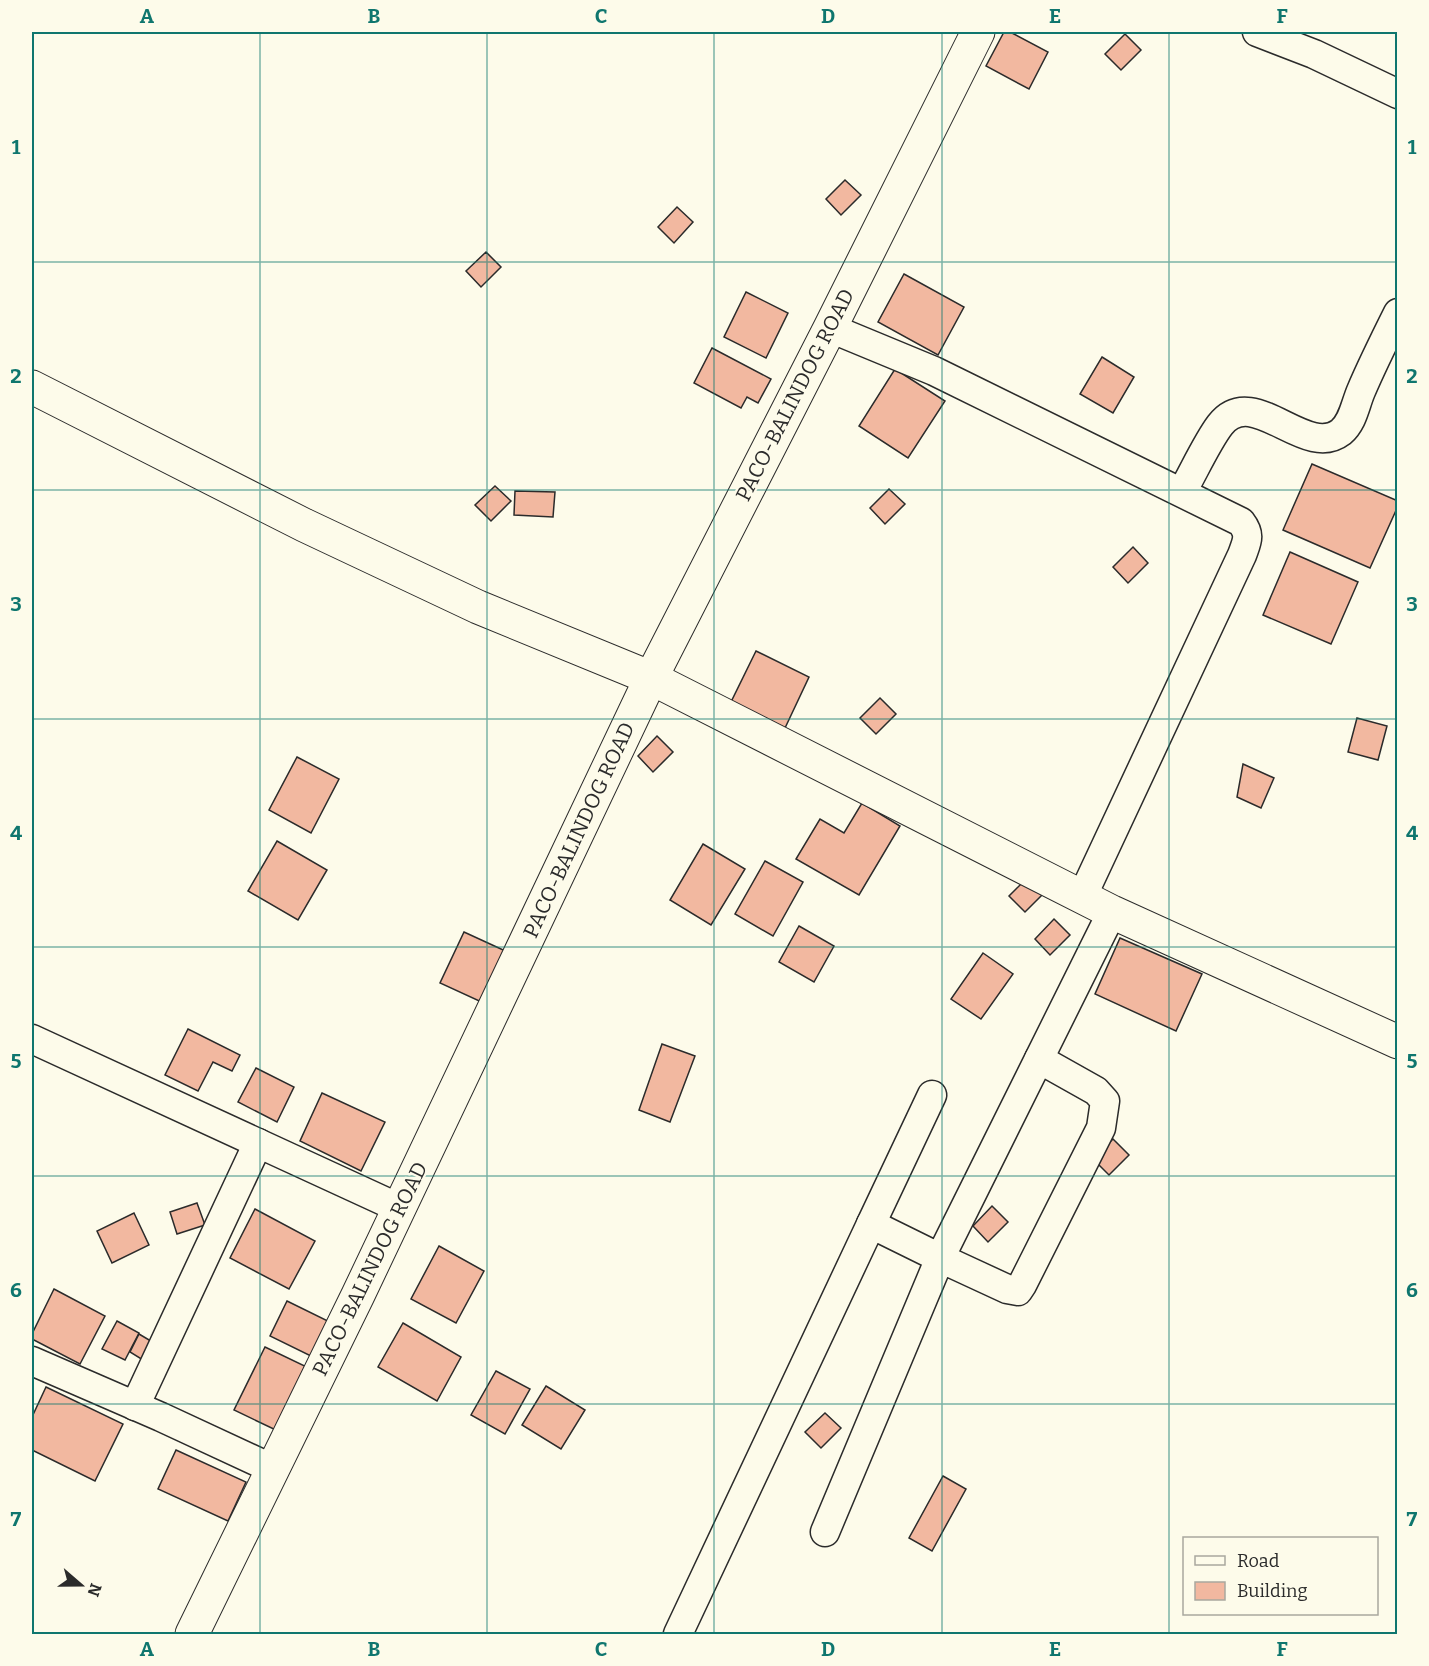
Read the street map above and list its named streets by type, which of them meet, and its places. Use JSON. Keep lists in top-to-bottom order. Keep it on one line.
{"streets":{"street":["PACO-BALINDOG ROAD"]},"legend":["Road","Building"],"north":"right","grid":{"columns":["A","B","C","D","E","F"],"rows":["1","2","3","4","5","6","7"]}}
